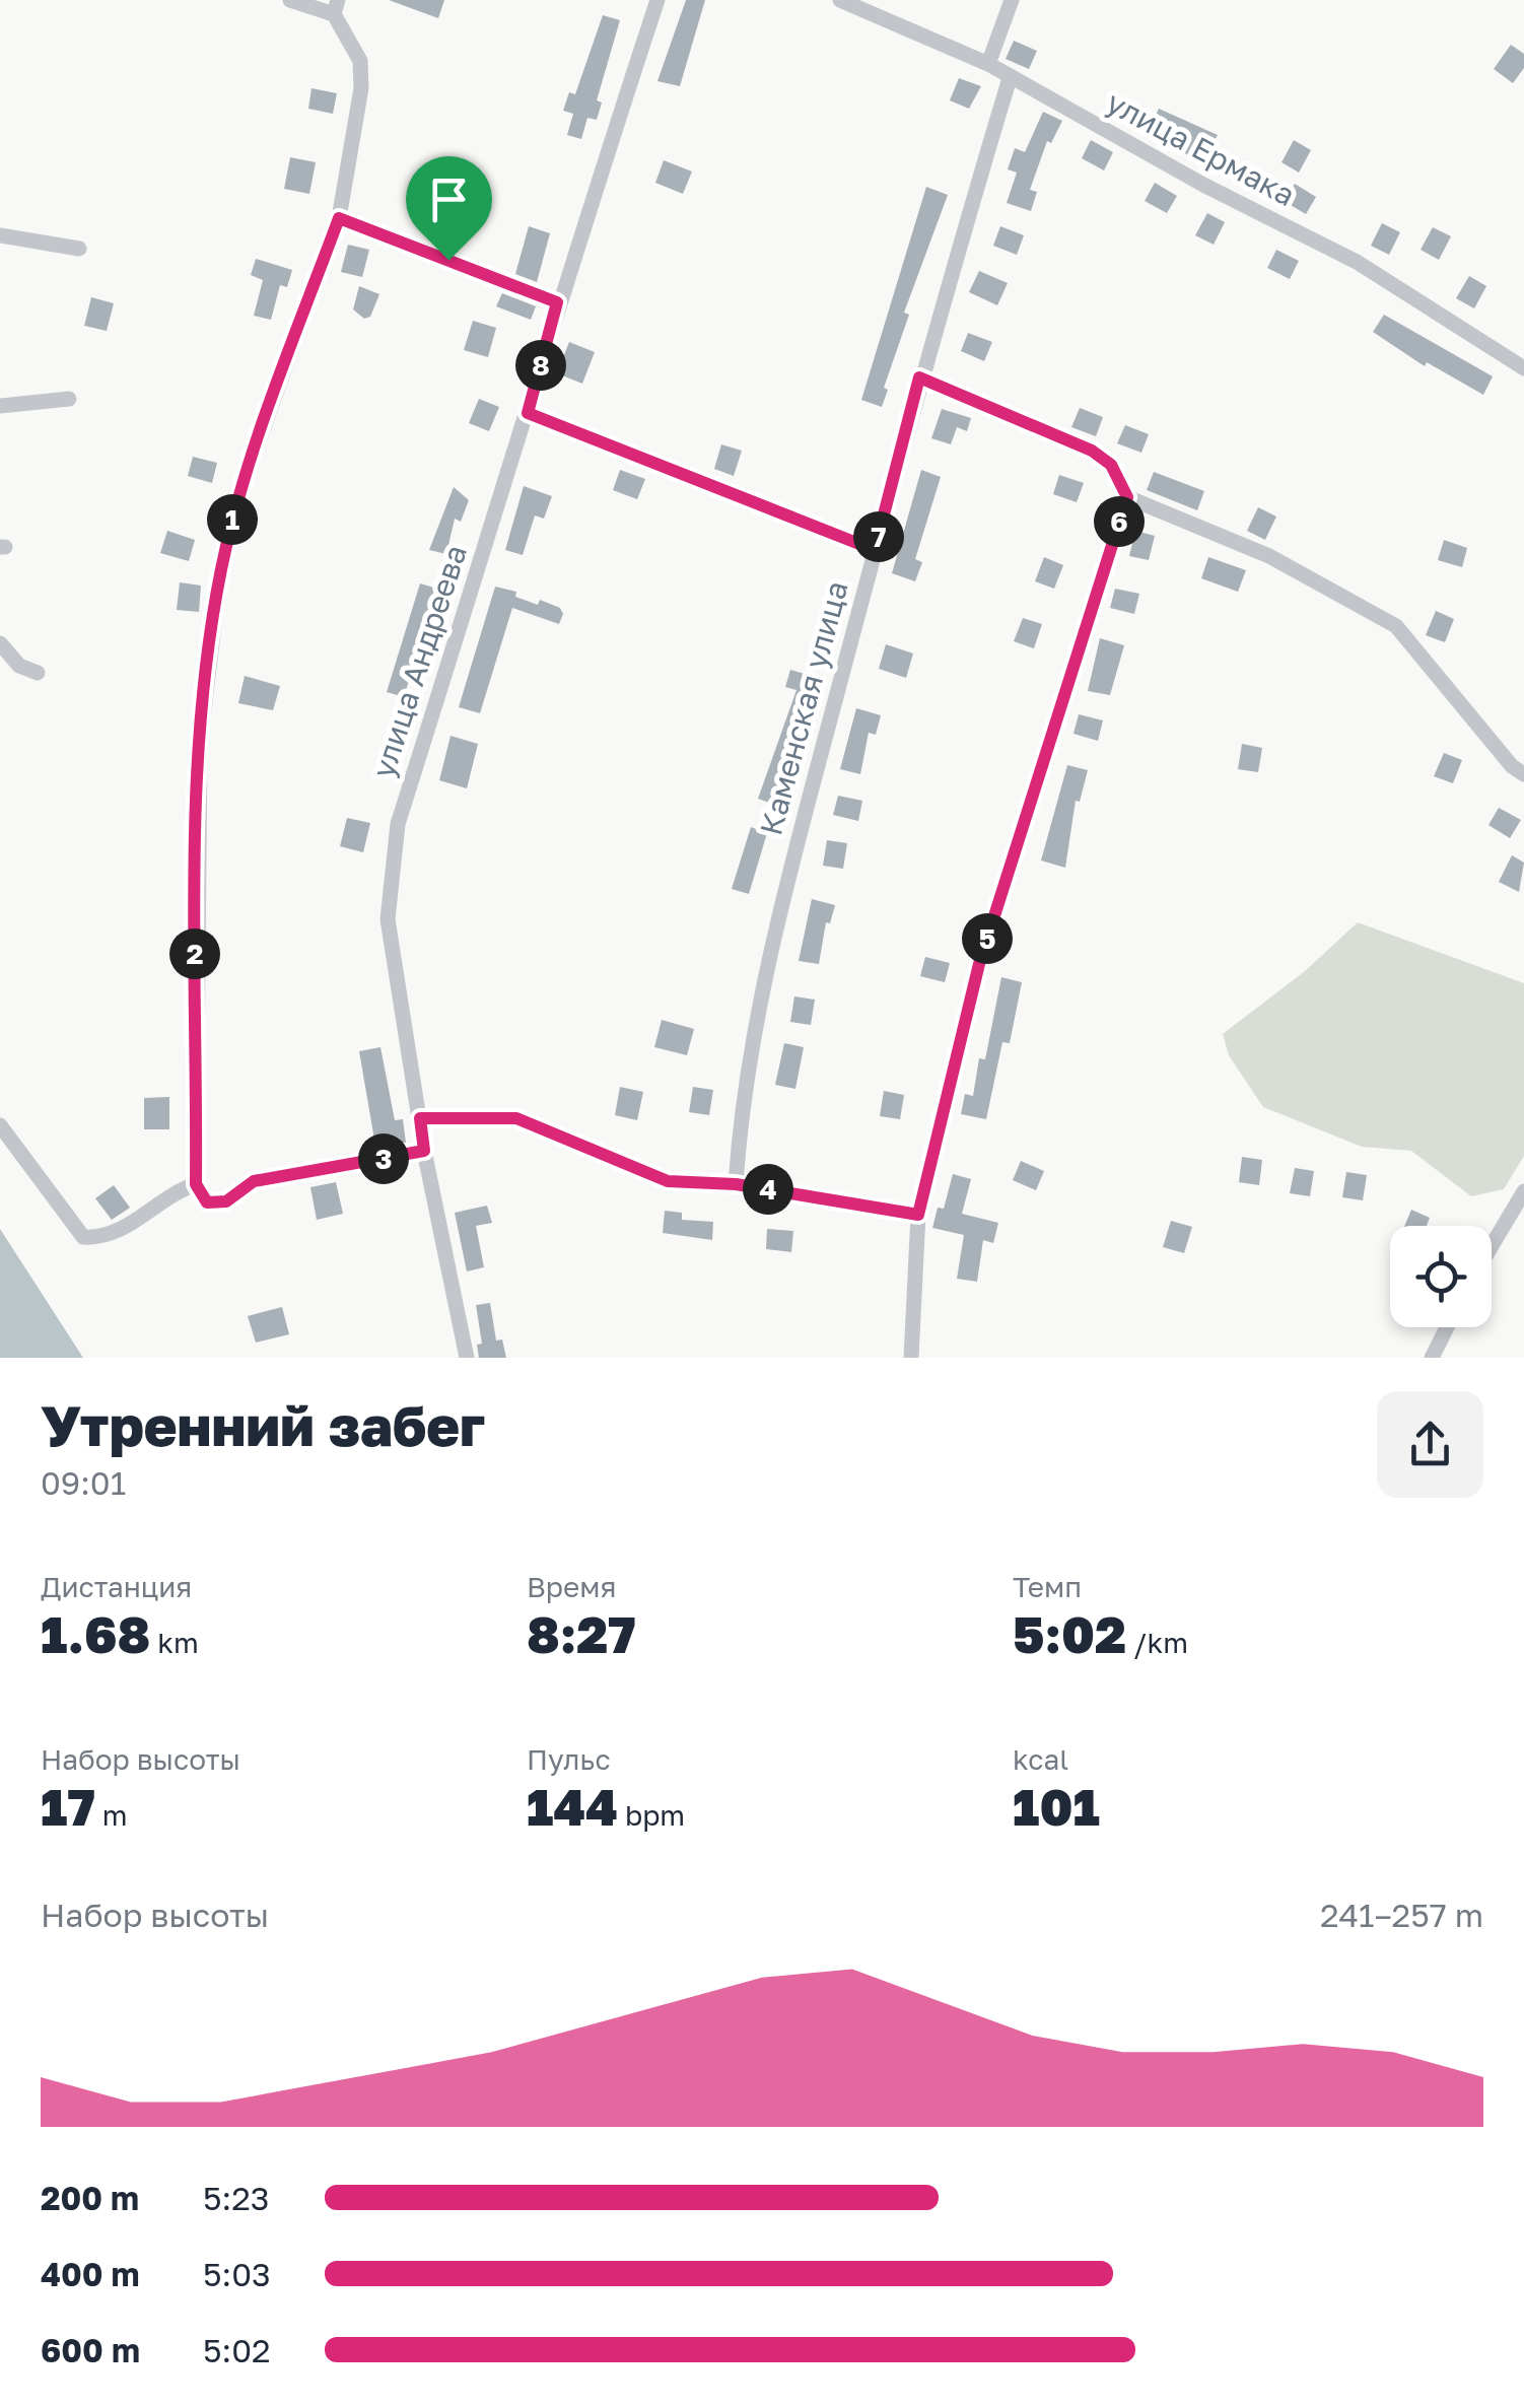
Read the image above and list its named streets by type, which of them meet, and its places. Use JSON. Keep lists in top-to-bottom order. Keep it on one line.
{"streets":{"street":["улица Ермака","улица Андреева","Каменская улица"]},"crossings":[["улица Ермака","Каменская улица"]],"page":{"pins":["8","1","6","7","5","2","3","4"],"heading":["Утренний забег","09:01"],"stats":[["Дистанция","1.68 km"],["Время","8:27"],["Темп","5:02 /km"],["Набор высоты","17 m"],["Пульс","144 bpm"],["kcal","101"]],"chart":["Набор высоты","241–257 m"],"list":[{"name":"200 m","note":"5:23"},{"name":"400 m","note":"5:03"},{"name":"600 m","note":"5:02"}]}}
